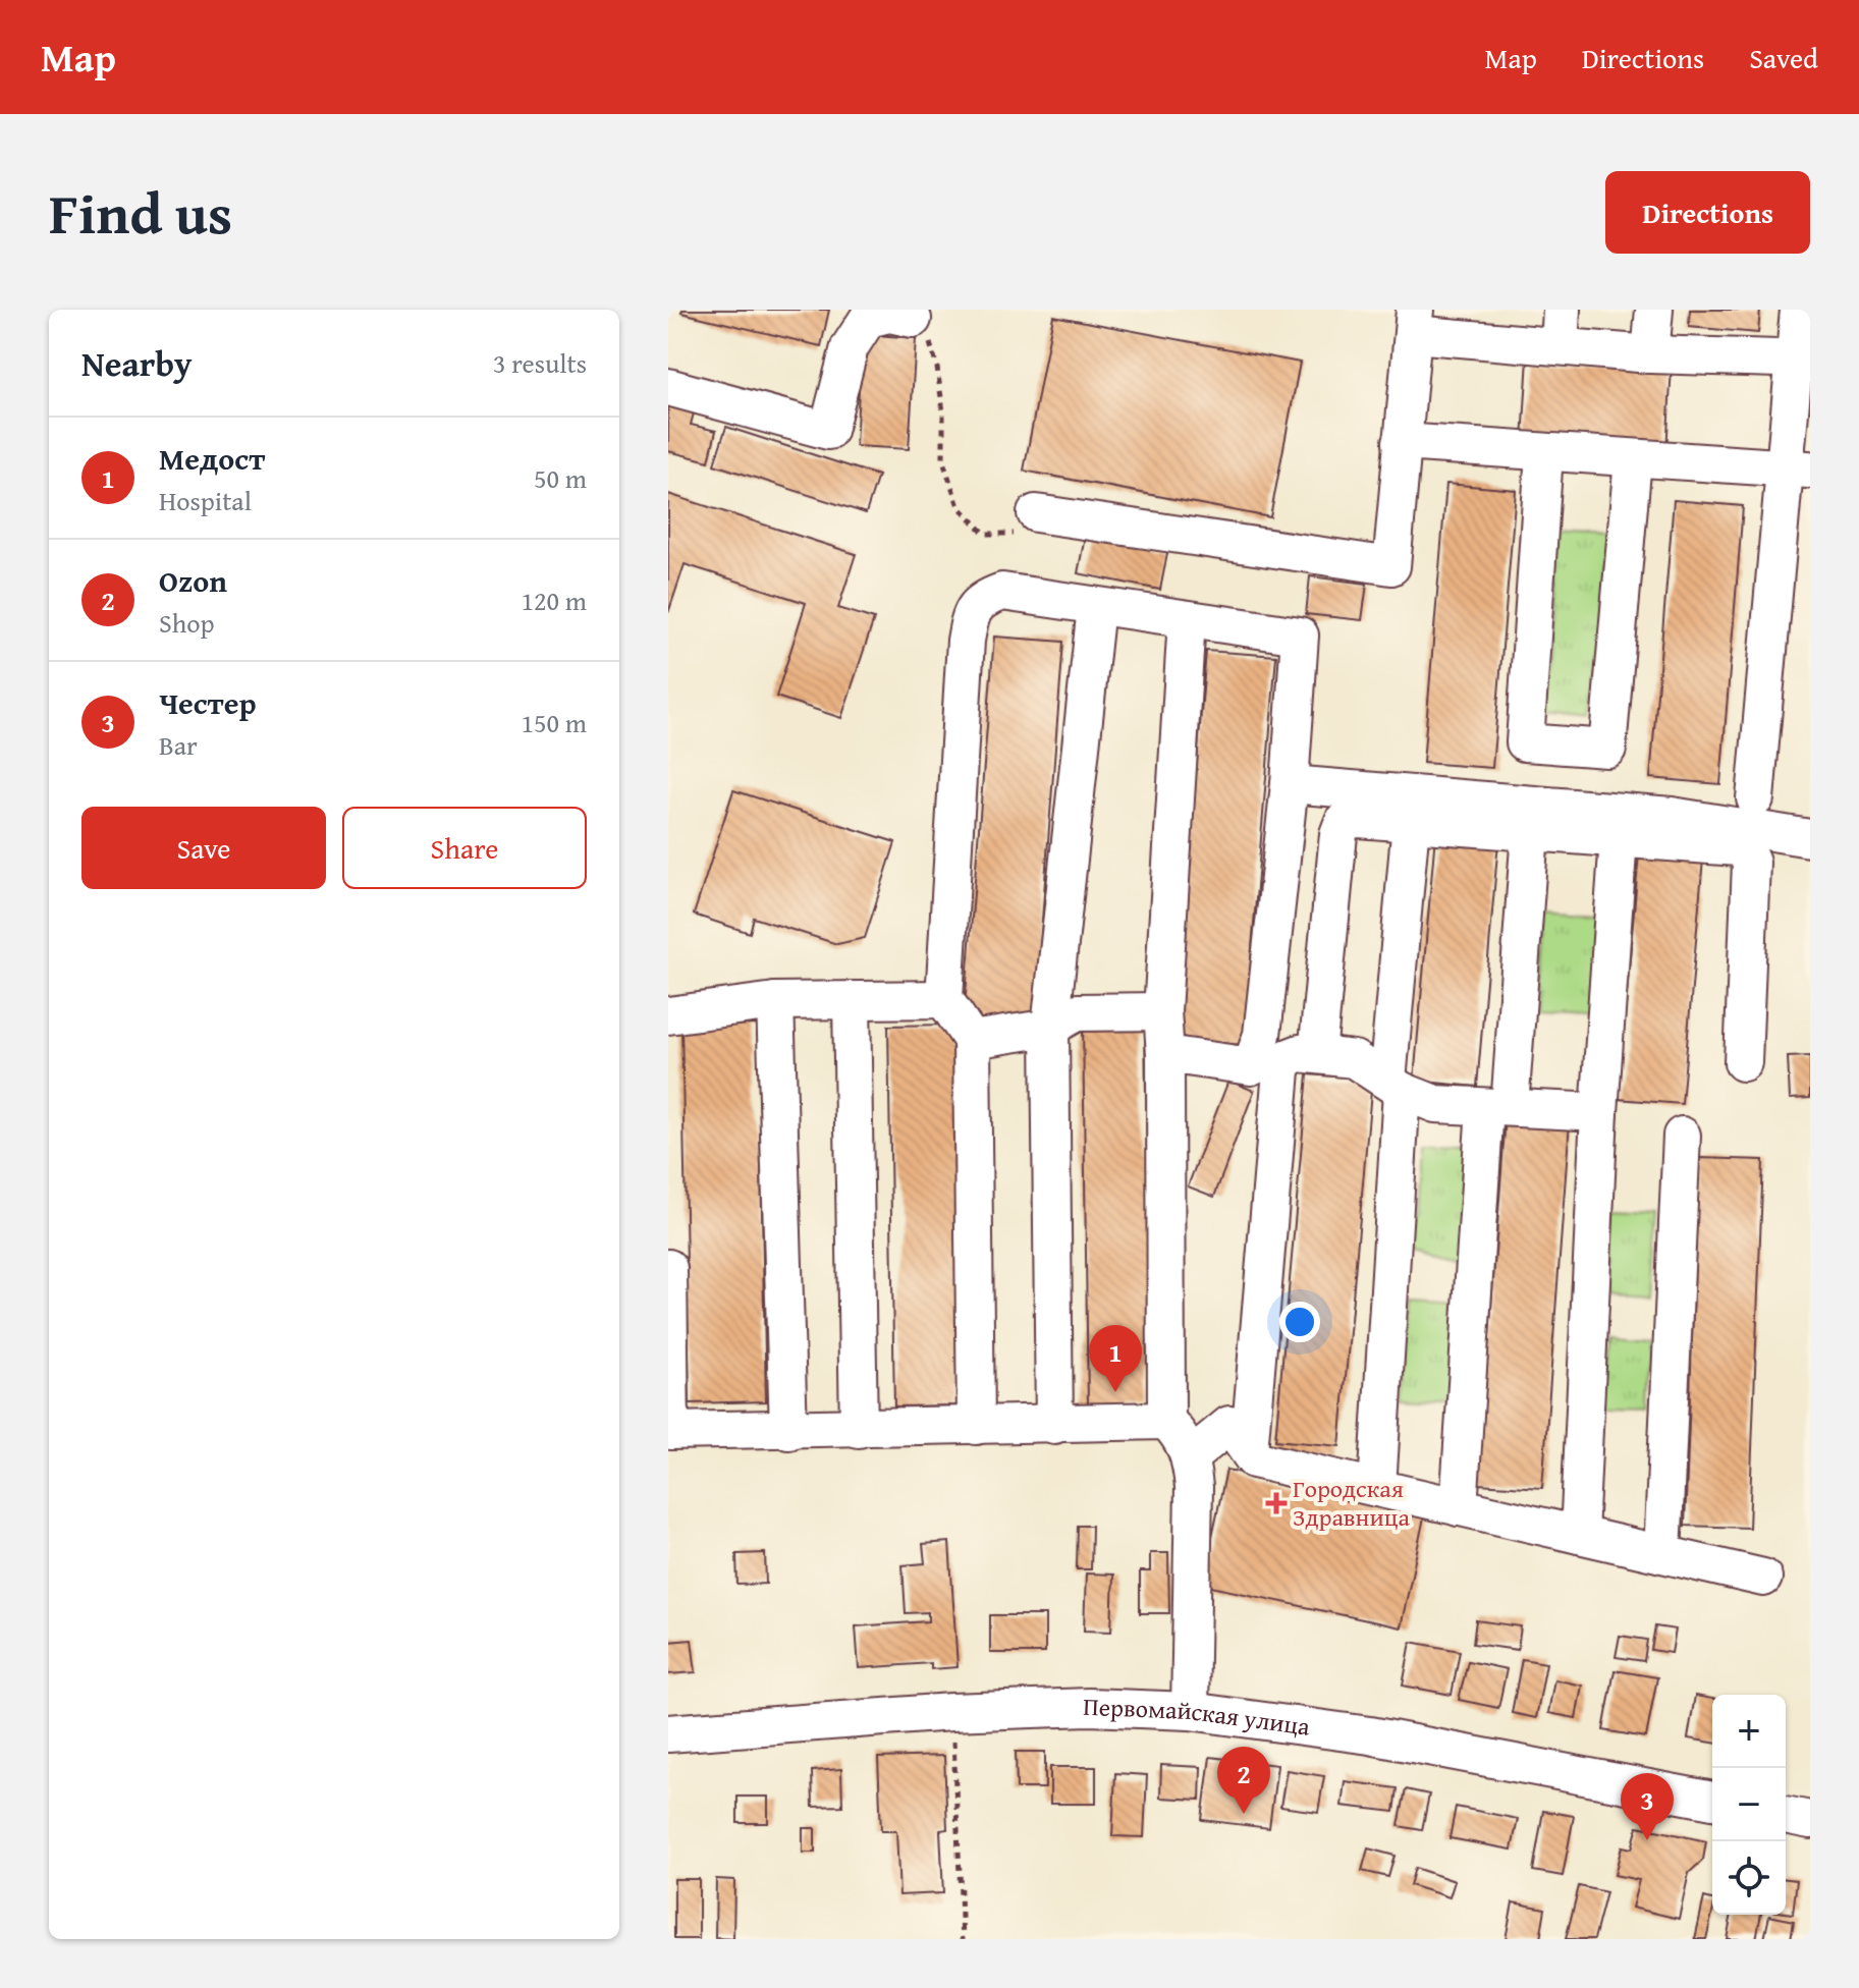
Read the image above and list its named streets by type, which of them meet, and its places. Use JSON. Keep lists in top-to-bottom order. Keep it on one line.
{"streets":{"street":["Первомайская улица"]},"places":{"health":["Городская Здравница"]},"page":{"header":"Map","nav":["Map","Directions","Saved"],"title":"Find us","buttons":["Directions",["Save","Share"]],"heading":["Nearby","3 results"],"list":[{"mark":"1","name":"Медост","note":"Hospital","value":"50 m"},{"mark":"2","name":"Ozon","note":"Shop","value":"120 m"},{"mark":"3","name":"Честер","note":"Bar","value":"150 m"}],"pins":["1","2","3"],"map_buttons":["+","−"]}}
